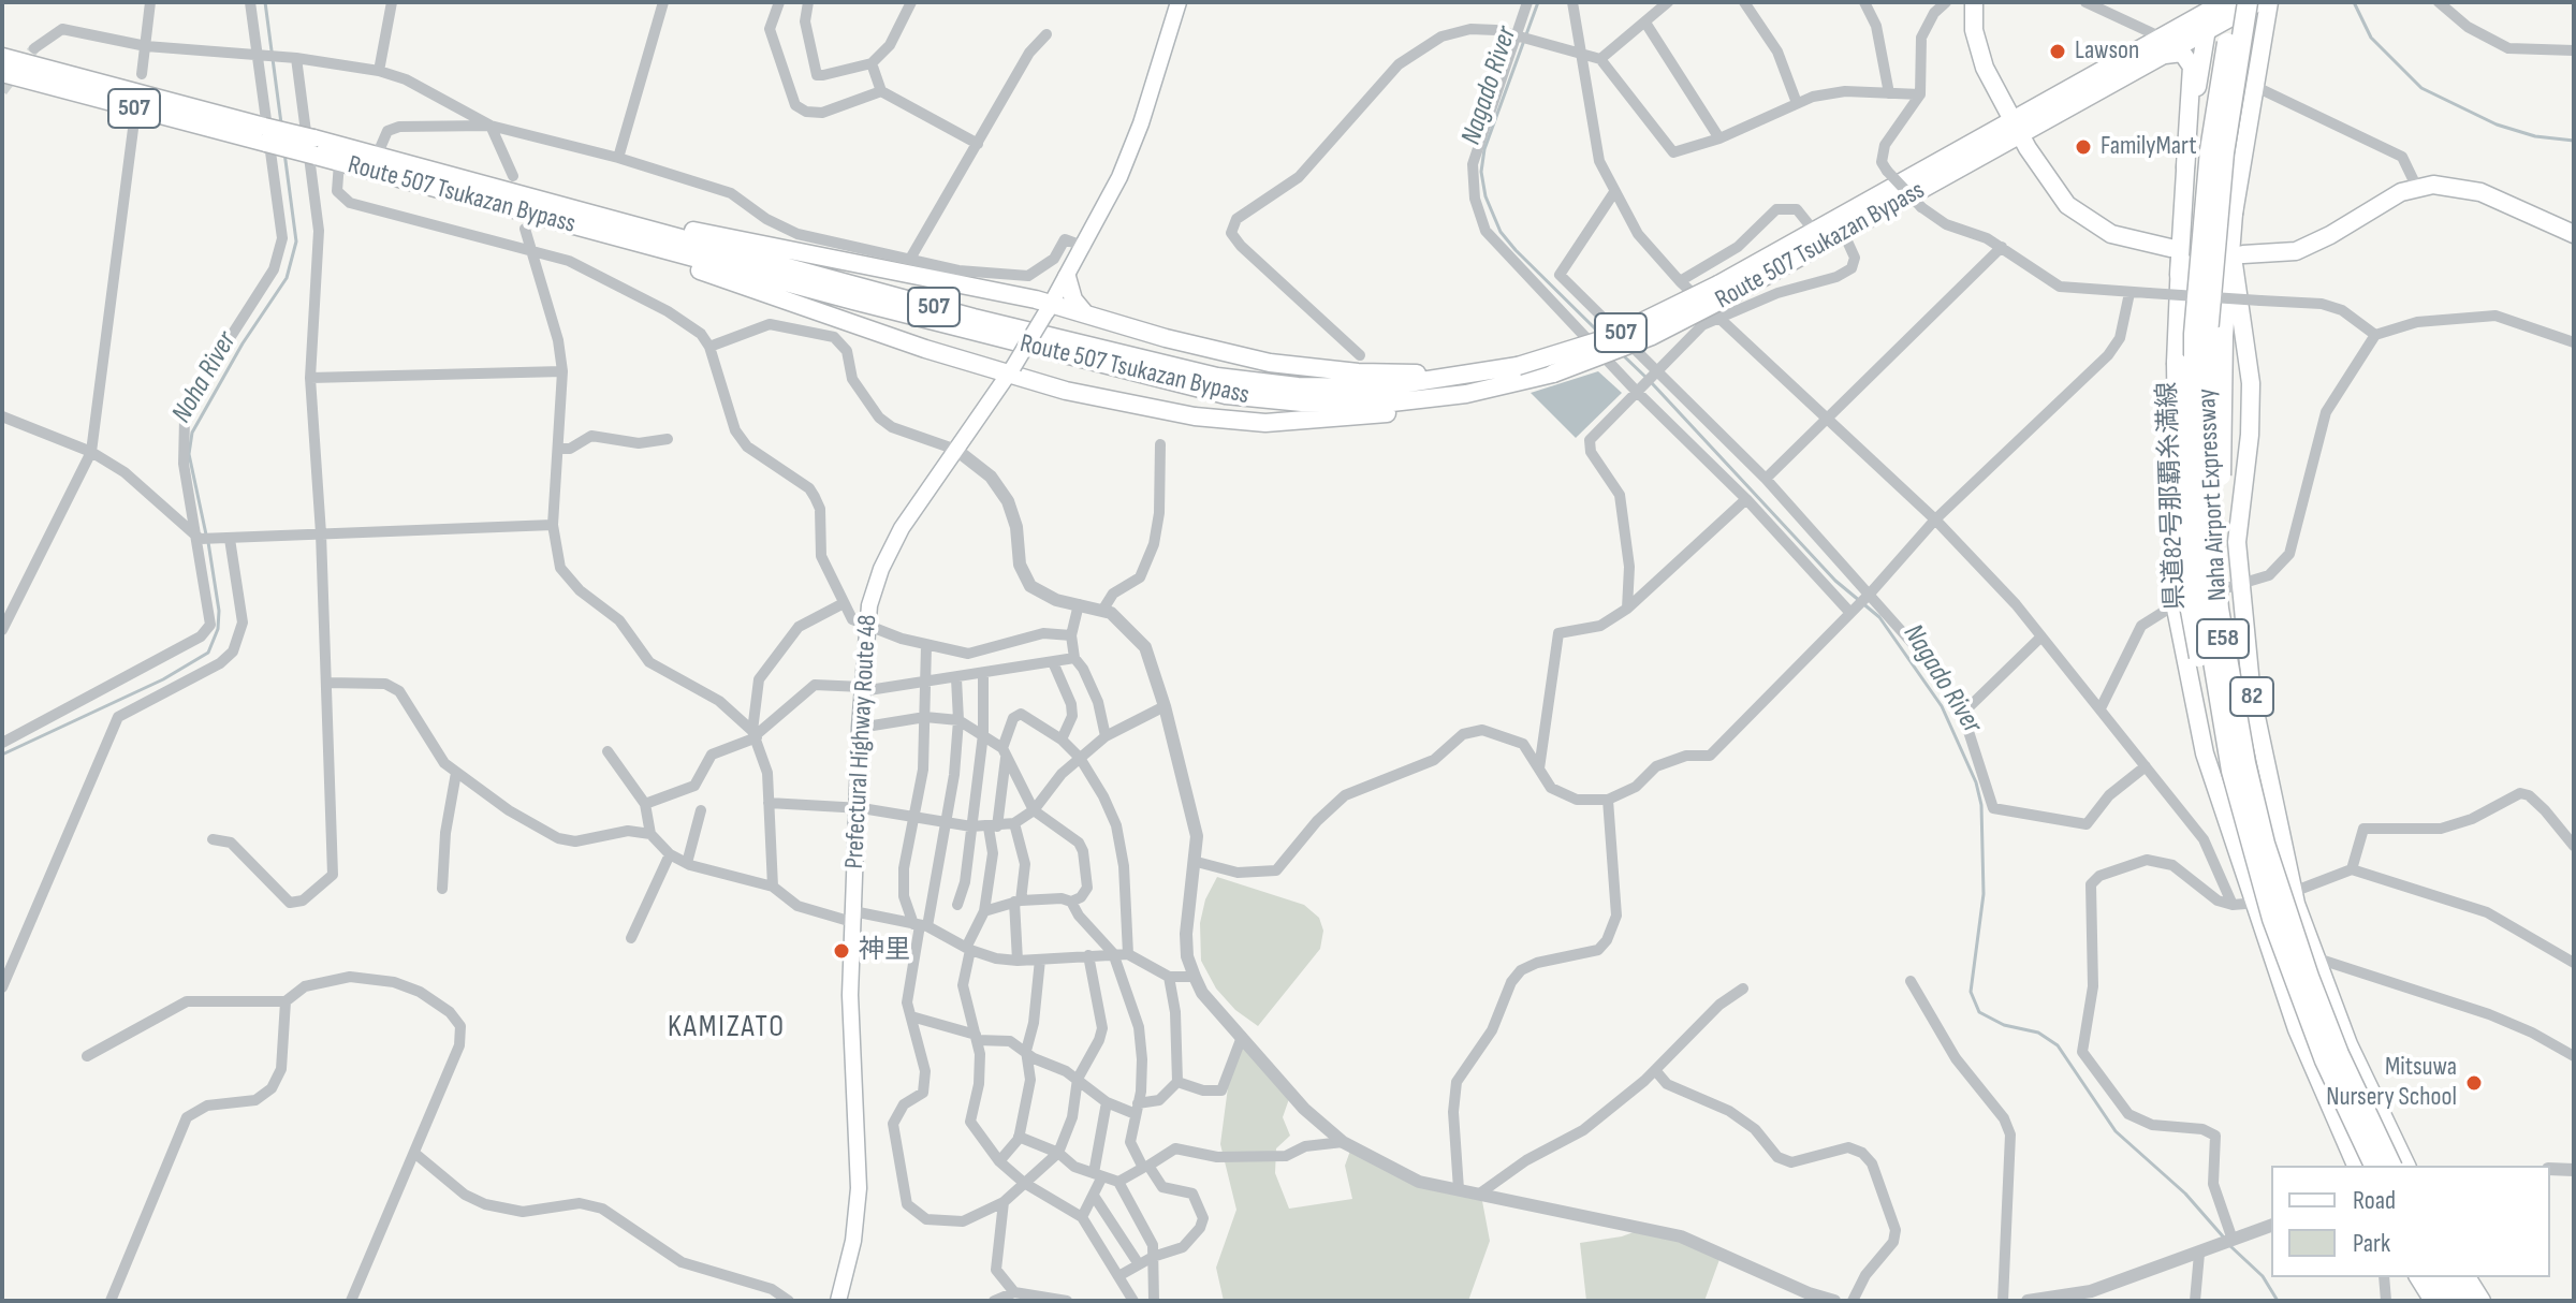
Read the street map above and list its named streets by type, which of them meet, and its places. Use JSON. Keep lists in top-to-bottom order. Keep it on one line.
{"streets":{"highway":["Naha Airport Expressway","E58"],"main road":["507","Route 507 Tsukazan Bypass","県道82号那覇糸満線","82","Prefectural Highway Route 48"]},"crossings":[["Route 507 Tsukazan Bypass","Naha Airport Expressway"],["Route 507 Tsukazan Bypass","県道82号那覇糸満線"],["Naha Airport Expressway","県道82号那覇糸満線"]],"districts":["KAMIZATO"],"water":["Nagado River","Noha River"],"places":["Lawson","FamilyMart","神里","Mitsuwa Nursery School"],"legend":["Road","Park"]}
